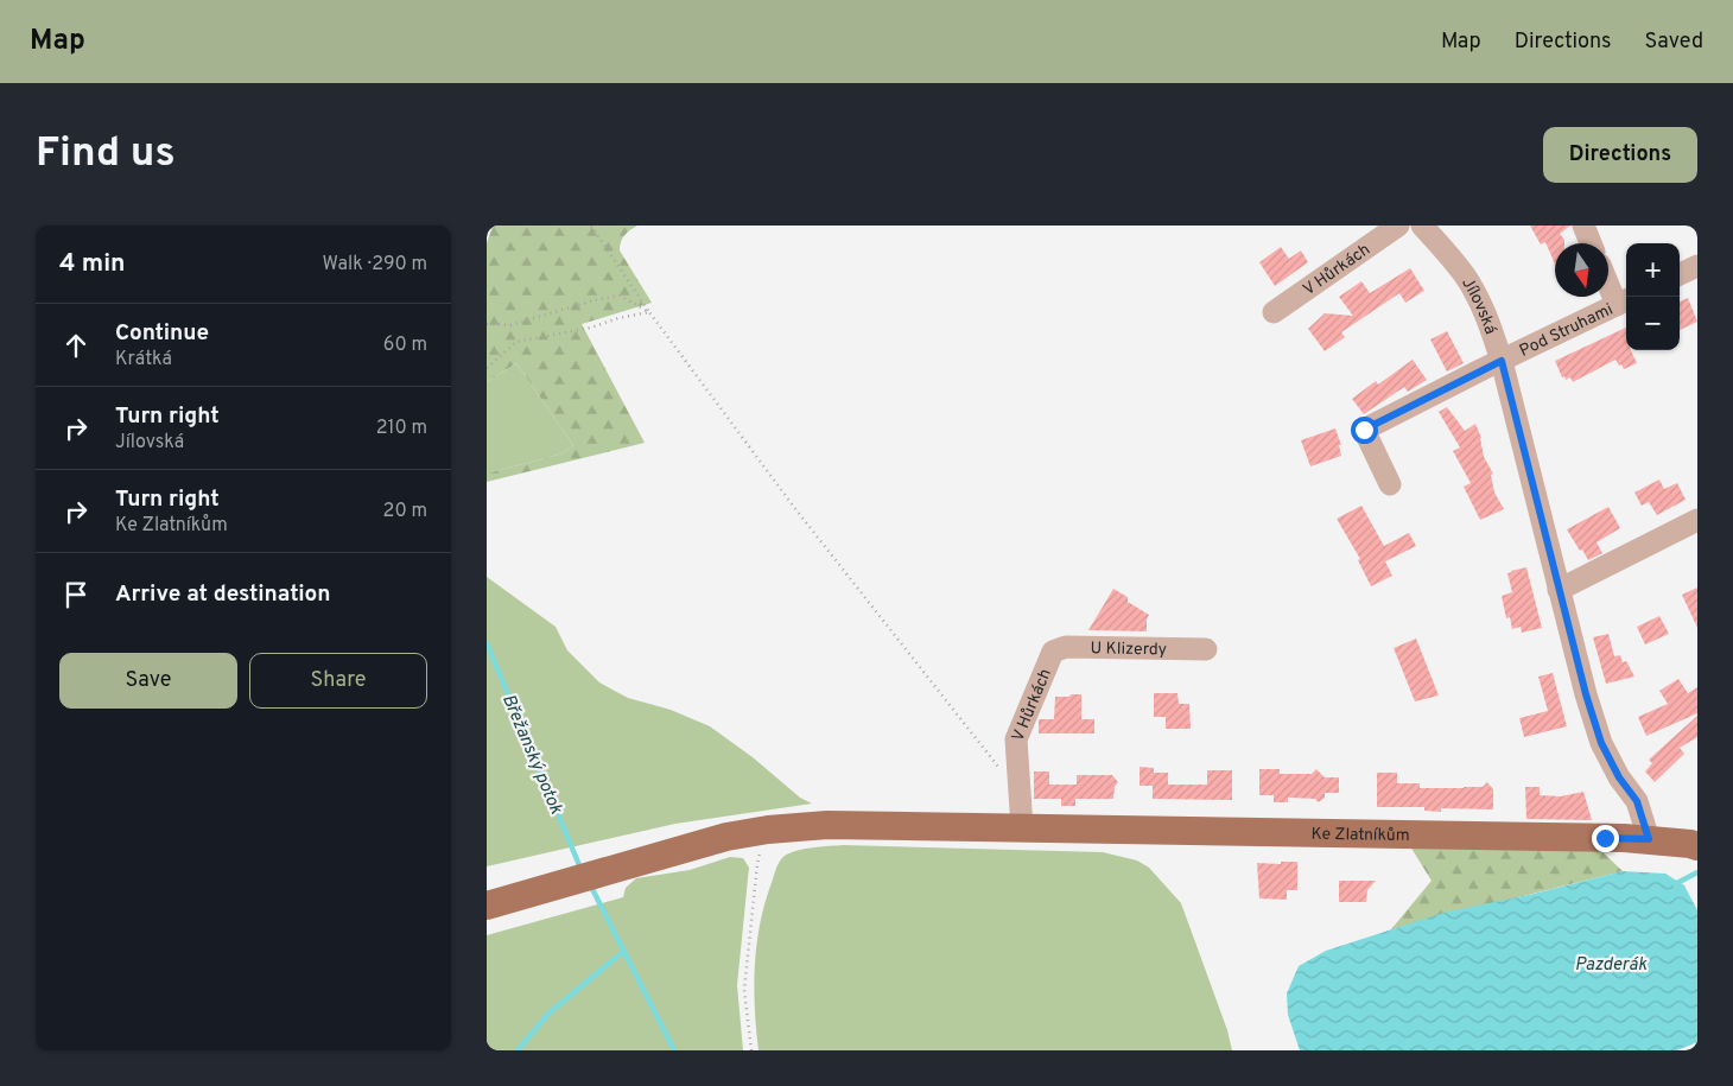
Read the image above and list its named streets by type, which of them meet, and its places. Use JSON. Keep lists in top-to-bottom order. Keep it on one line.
{"streets":{"main road":["Ke Zlatníkům"],"street":["V Hůrkách","Jílovská","Pod Struhami","U Klizerdy"]},"crossings":[["V Hůrkách","U Klizerdy"],["V Hůrkách","Ke Zlatníkům"],["Jílovská","Pod Struhami"],["Jílovská","Ke Zlatníkům"]],"water":["Břežanský potok","Pazderák"],"north":"bottom","page":{"header":"Map","nav":["Map","Directions","Saved"],"buttons":["Directions",["Save","Share"]],"title":"Find us","heading":["4 min","Walk · 290 m"],"map_buttons":["+","−"],"list":[["Continue","Krátká","60 m"],["Turn right","Jílovská","210 m"],["Turn right","Ke Zlatníkům","20 m"],"Arrive at destination"]}}
